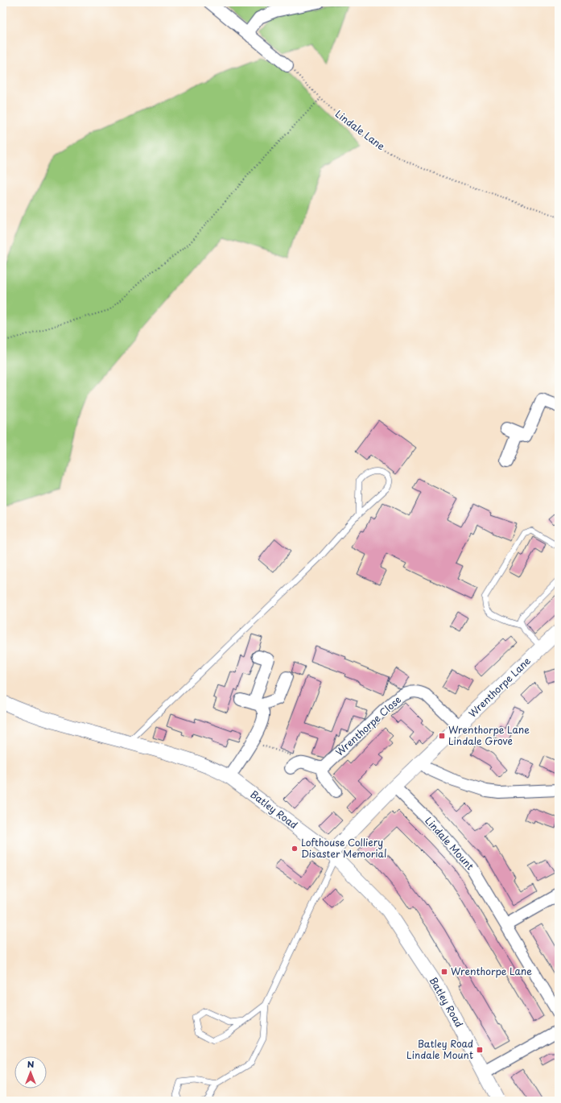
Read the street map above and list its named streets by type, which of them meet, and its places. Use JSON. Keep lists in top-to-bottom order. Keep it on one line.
{"streets":{"street":["Wrenthorpe Lane","Wrenthorpe Close","Batley Road","Lindale Mount"],"path":["Lindale Lane"]},"crossings":[["Wrenthorpe Lane","Wrenthorpe Close"],["Wrenthorpe Lane","Batley Road"],["Wrenthorpe Lane","Lindale Mount"]],"places":{"transit":["Wrenthorpe Lane Lindale Grove","Wrenthorpe Lane","Batley Road Lindale Mount"],"other":["Lofthouse Colliery Disaster Memorial"]},"north":"top"}
